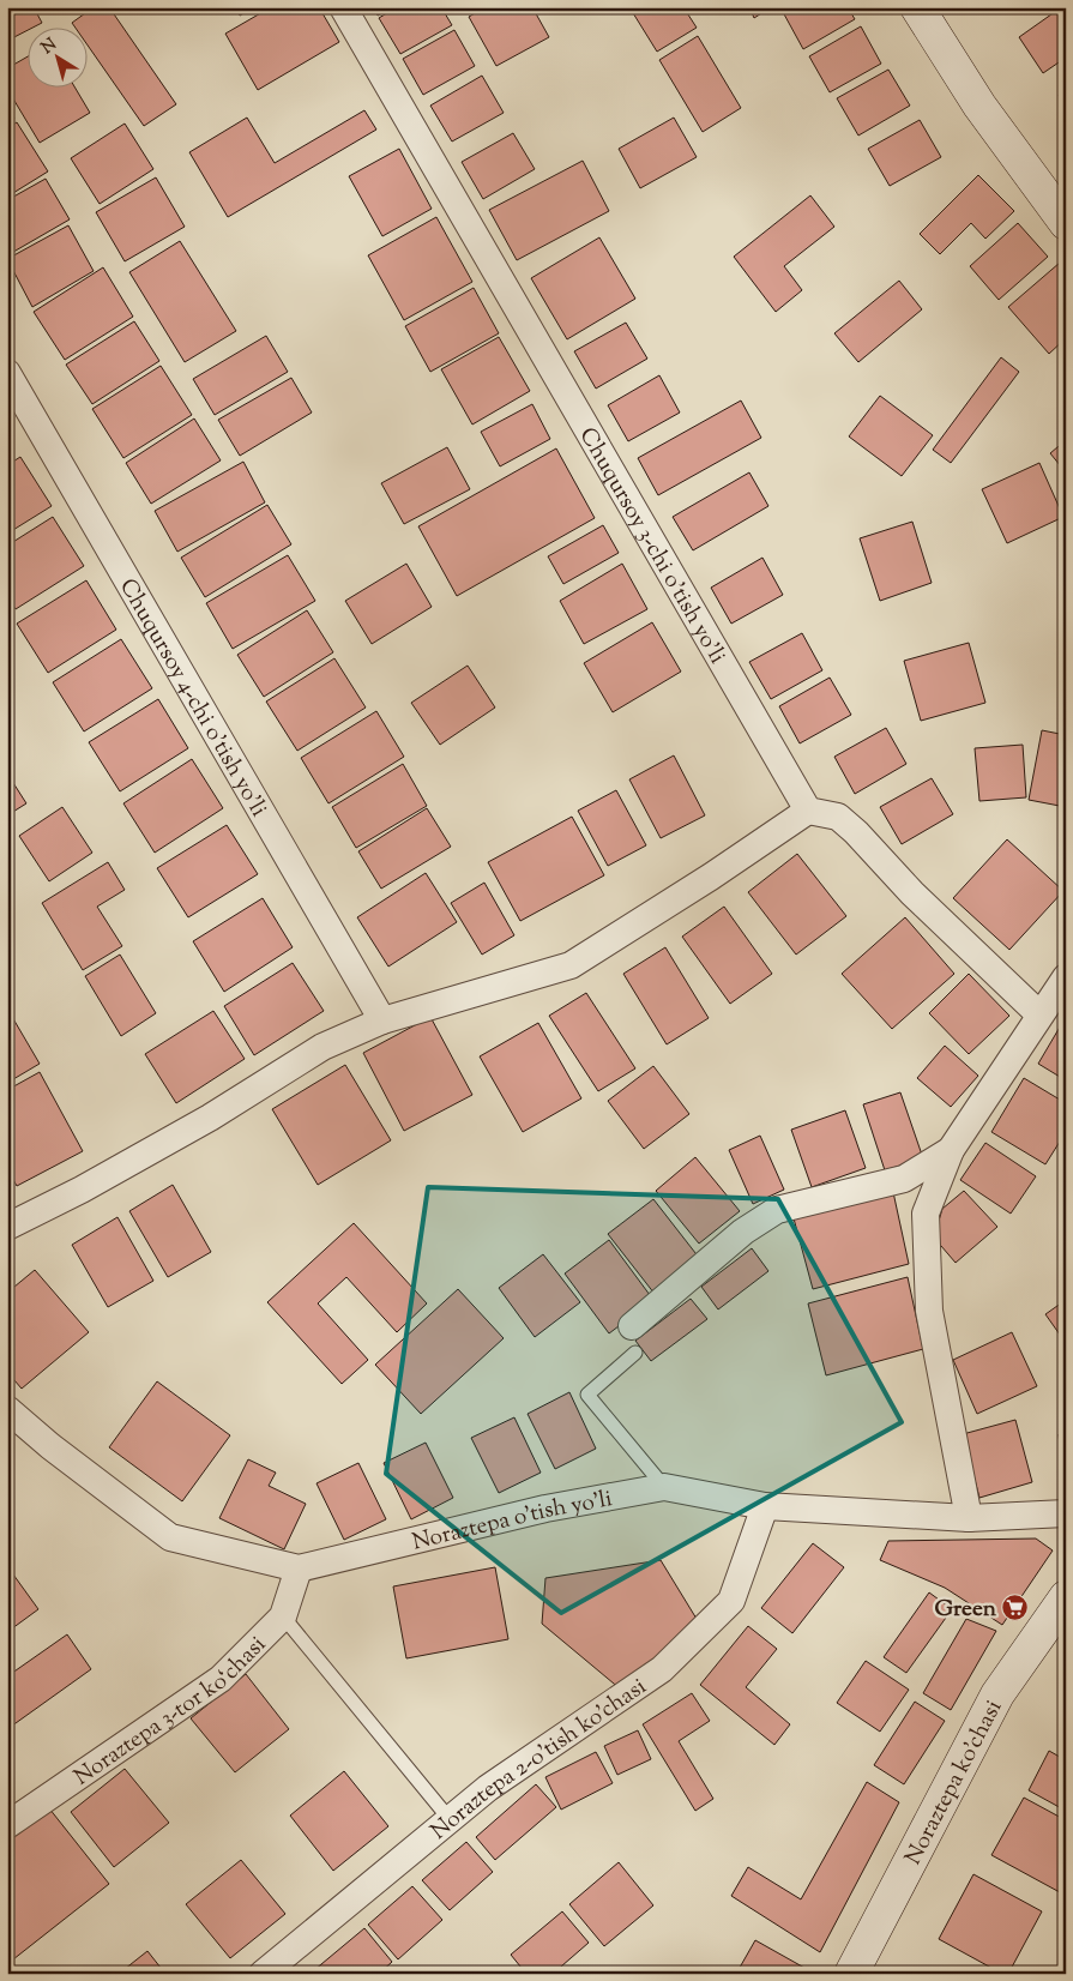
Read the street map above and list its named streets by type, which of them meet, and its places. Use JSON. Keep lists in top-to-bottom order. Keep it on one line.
{"streets":{"main road":["Noraztepa ko'chasi"],"street":["Chuqursoy 3-chi o'tish yo'li","Chuqursoy 4-chi o'tish yo'li","Noraztepa o'tish yo'li","Noraztepa 3-tor ko‘chasi","Noraztepa 2-o'tish ko'chasi"]},"crossings":[["Noraztepa o'tish yo'li","Noraztepa 3-tor ko‘chasi"],["Noraztepa o'tish yo'li","Noraztepa 2-o'tish ko'chasi"]],"places":{"supermarket":["Green"]},"north":"top left"}
